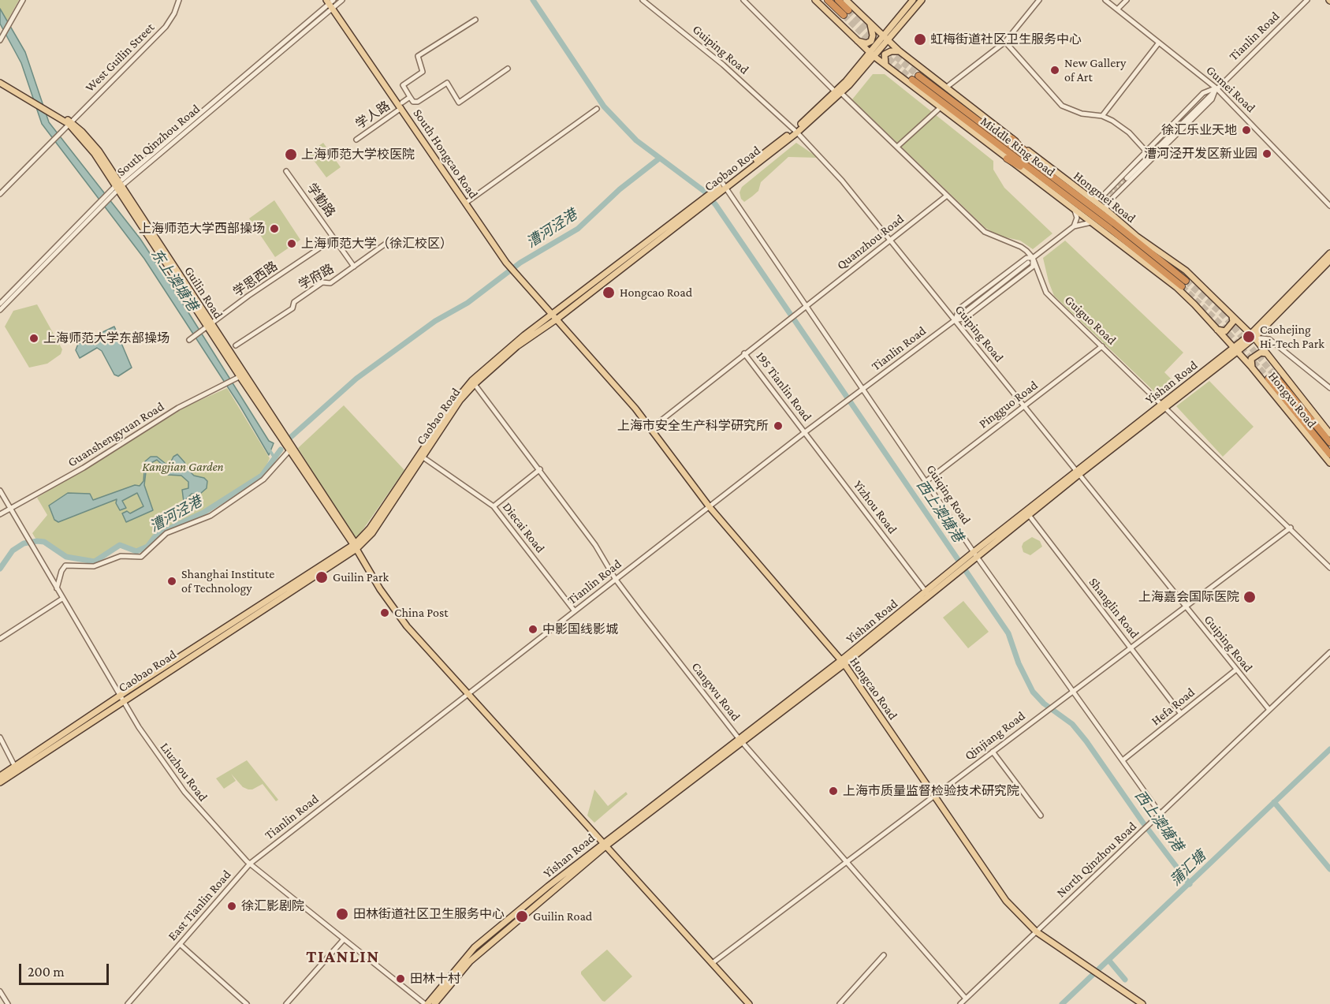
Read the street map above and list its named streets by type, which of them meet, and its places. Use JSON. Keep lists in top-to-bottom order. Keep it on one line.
{"streets":{"highway":["Middle Ring Road"],"main road":["South Hongcao Road","Caobao Road","Hongmei Road","Guilin Road","Yishan Road","Hongxu Road","Hongcao Road"],"street":["Tianlin Road","Guiping Road","West Guilin Street","Gumei Road","学人路","South Qinzhou Road","学勤路","Quanzhou Road","学府路","学思西路","Guiguo Road","195 Tianlin Road","Pingguo Road","Guanshengyuan Road","Guiqing Road","Yizhou Road","Diecai Road","Shanglin Road","Cangwu Road","Hefa Road","Qinjiang Road","Liuzhou Road","North Qinzhou Road","East Tianlin Road"]},"crossings":[["Tianlin Road","Guiping Road"],["Tianlin Road","Gumei Road"],["Tianlin Road","Hongmei Road"],["Tianlin Road","Guilin Road"],["Tianlin Road","Guiguo Road"],["Tianlin Road","195 Tianlin Road"],["Tianlin Road","Guiqing Road"],["Tianlin Road","Yizhou Road"],["Tianlin Road","Diecai Road"],["Tianlin Road","Hongcao Road"],["Tianlin Road","Cangwu Road"],["Tianlin Road","Liuzhou Road"],["Tianlin Road","East Tianlin Road"],["Guiping Road","Caobao Road"],["Guiping Road","Quanzhou Road"],["Guiping Road","Yishan Road"],["Guiping Road","Pingguo Road"],["Guiping Road","Hefa Road"],["Guiping Road","Qinjiang Road"],["Guiping Road","North Qinzhou Road"],["West Guilin Street","Guilin Road"],["学人路","South Hongcao Road"],["South Qinzhou Road","South Hongcao Road"],["South Qinzhou Road","Guilin Road"],["South Hongcao Road","Caobao Road"],["South Hongcao Road","Hongcao Road"],["Caobao Road","Hongmei Road"],["Caobao Road","Guilin Road"],["Caobao Road","Guiqing Road"],["Caobao Road","Diecai Road"],["Caobao Road","Hongcao Road"],["Caobao Road","Cangwu Road"],["Caobao Road","Liuzhou Road"],["Hongmei Road","Yishan Road"],["Hongmei Road","Hongxu Road"],["学勤路","学府路"],["学勤路","学思西路"],["Quanzhou Road","195 Tianlin Road"],["Quanzhou Road","Guiqing Road"],["Quanzhou Road","Hongcao Road"],["学思西路","Guilin Road"],["Guilin Road","Yishan Road"],["Guilin Road","Guanshengyuan Road"],["Guilin Road","Qinjiang Road"],["Guiguo Road","Yishan Road"],["Guiguo Road","Pingguo Road"],["Guiguo Road","Qinjiang Road"],["Yishan Road","Hongxu Road"],["Yishan Road","Guiqing Road"],["Yishan Road","Yizhou Road"],["Yishan Road","Shanglin Road"],["Yishan Road","Hongcao Road"],["Yishan Road","Cangwu Road"],["Yishan Road","Liuzhou Road"],["195 Tianlin Road","Yizhou Road"],["Pingguo Road","Guiqing Road"],["Guanshengyuan Road","Liuzhou Road"],["Guiqing Road","Hefa Road"],["Guiqing Road","Qinjiang Road"],["Guiqing Road","North Qinzhou Road"],["Shanglin Road","Hefa Road"],["Shanglin Road","Qinjiang Road"],["Hongcao Road","Qinjiang Road"],["Hongcao Road","North Qinzhou Road"],["Cangwu Road","Qinjiang Road"],["Cangwu Road","North Qinzhou Road"],["Liuzhou Road","East Tianlin Road"]],"districts":["TIANLIN"],"water":["漕河泾港","东上澳塘港","西上澳塘港","蒲汇塘"],"parks":["Kangjian Garden"],"places":["虹梅街道社区卫生服务中心","New Gallery of Art","徐汇乐业天地","漕河泾开发区新业园","上海师范大学校医院","上海师范大学西部操场","上海师范大学（徐汇校区）","Hongcao Road","Caohejing Hi-Tech Park","上海师范大学东部操场","上海市安全生产科学研究所","Guilin Park","Shanghai Institute of Technology","上海嘉会国际医院","China Post","中影国线影城","上海市质量监督检验技术研究院","徐汇影剧院","田林街道社区卫生服务中心","Guilin Road","田林十村"],"scale_bar":"200 m"}
